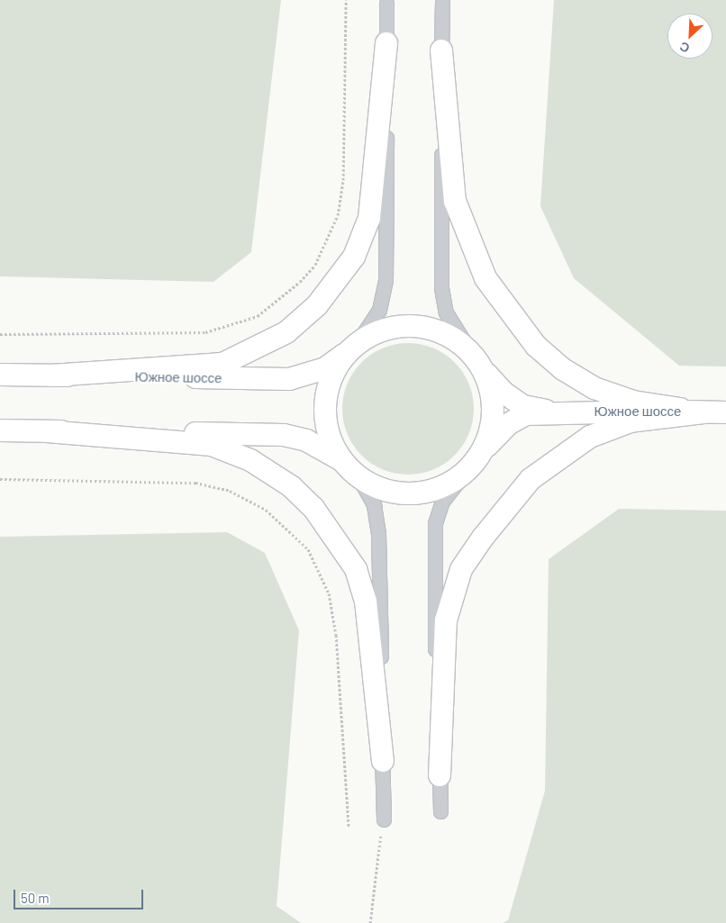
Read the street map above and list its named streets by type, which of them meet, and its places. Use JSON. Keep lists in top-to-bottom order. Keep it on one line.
{"streets":{"main road":["Южное шоссе"]},"scale_bar":"50 m","north":"bottom left"}
